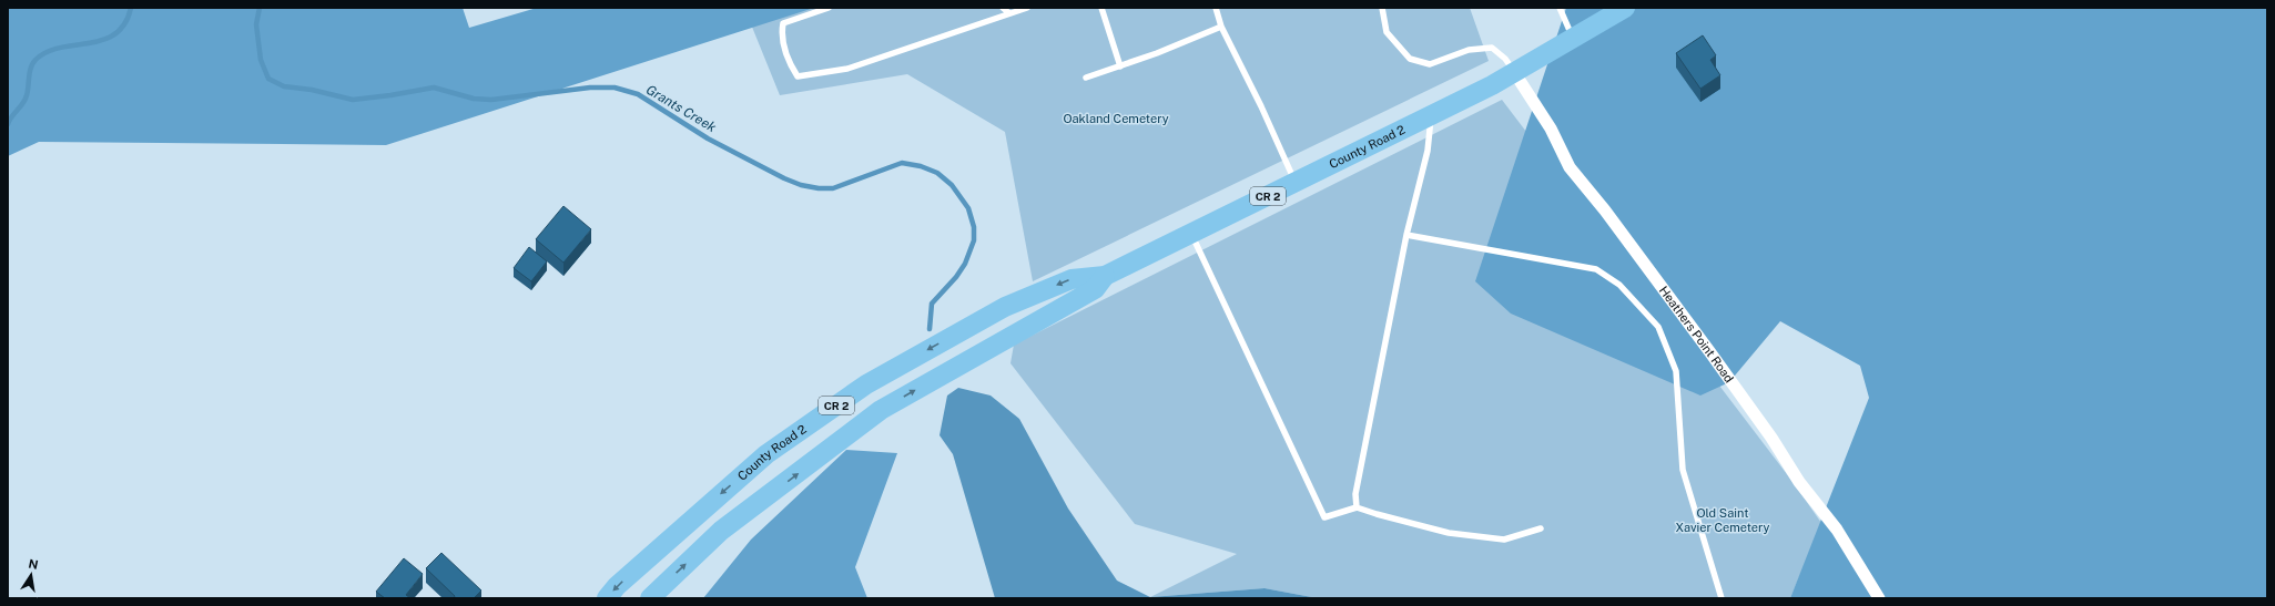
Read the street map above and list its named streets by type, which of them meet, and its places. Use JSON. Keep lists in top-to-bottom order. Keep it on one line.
{"streets":{"main road":["County Road 2","CR 2"],"street":["Heathers Point Road"]},"crossings":[["County Road 2","Heathers Point Road"]],"water":["Grants Creek"],"parks":["Oakland Cemetery","Old Saint Xavier Cemetery"],"north":"top"}
